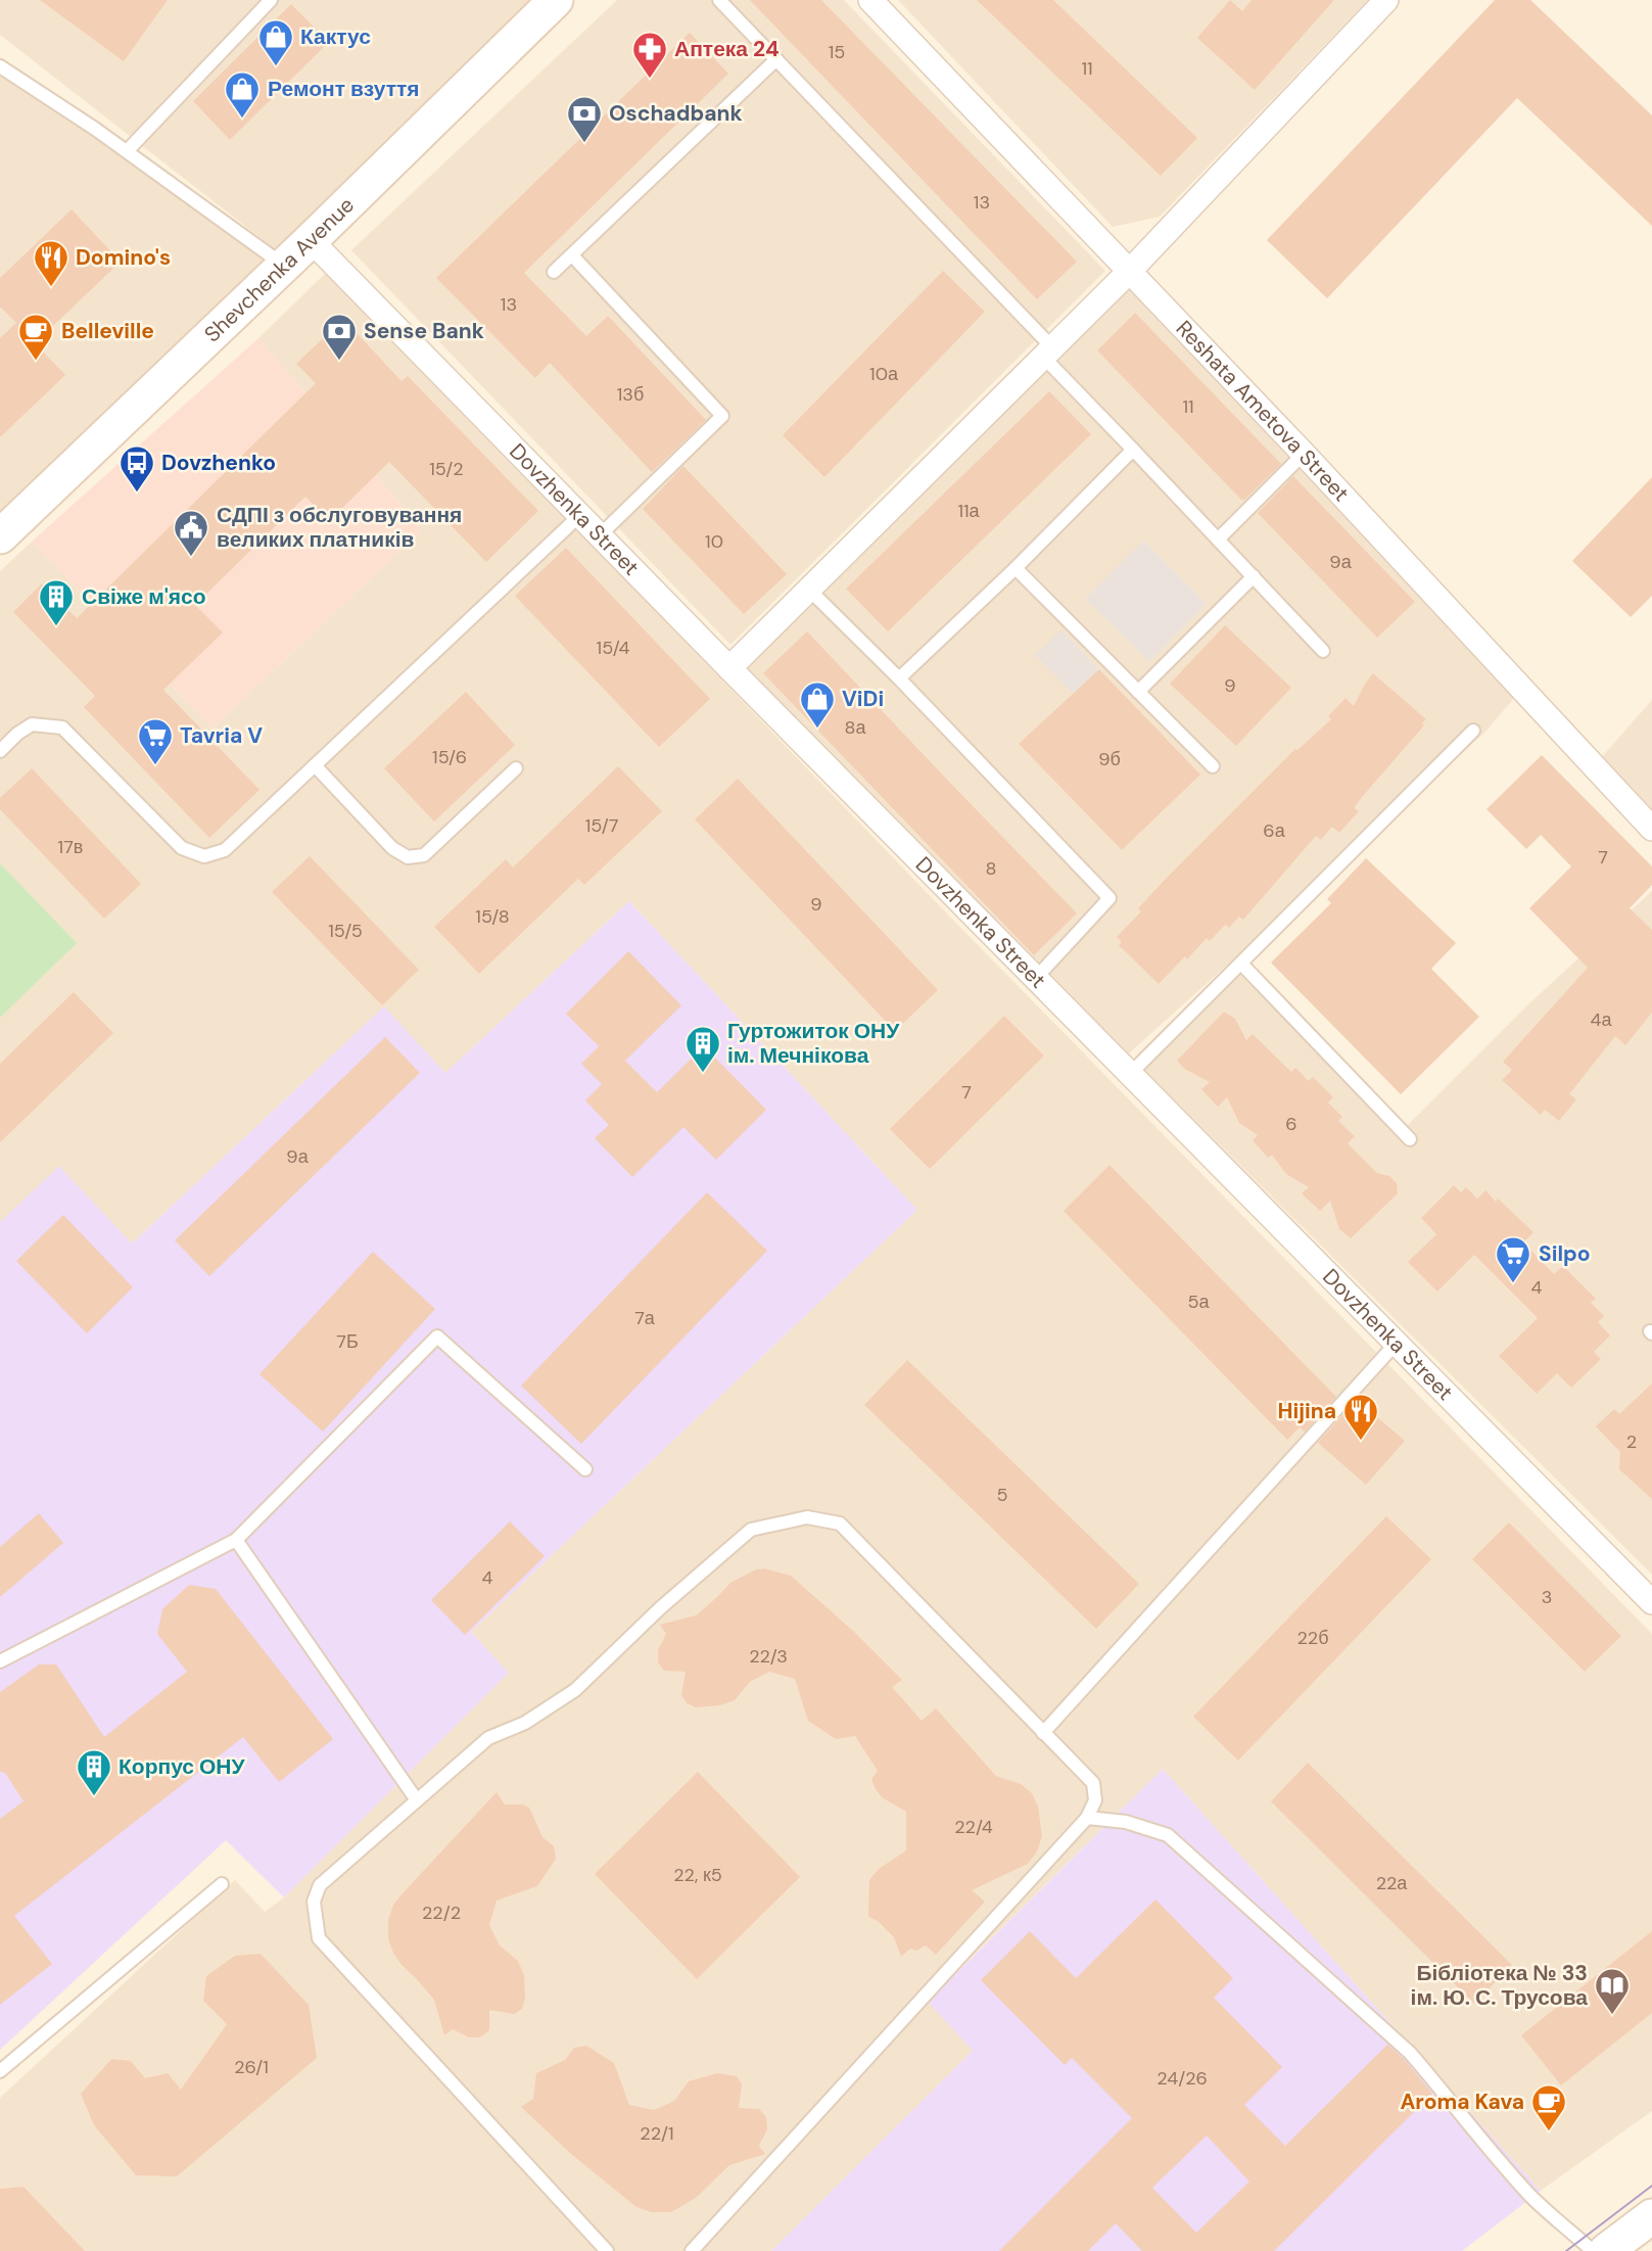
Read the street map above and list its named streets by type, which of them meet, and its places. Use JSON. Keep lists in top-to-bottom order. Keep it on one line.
{"streets":{"main road":["Shevchenka Avenue"],"street":["Reshata Ametova Street","Dovzhenka Street"]},"crossings":[["Shevchenka Avenue","Dovzhenka Street"]],"places":{"shop":["Кактус","Ремонт взуття","ViDi"],"pharmacy":["Аптека 24"],"bank":["Oschadbank","Sense Bank"],"restaurant":["Domino's","Hijina"],"cafe":["Belleville","Aroma Kava"],"bus stop":["Dovzhenko"],"public building":["СДПІ з обслуговування великих платників"],"building":["Свіже м'ясо","Гуртожиток ОНУ ім. Мечнікова","Корпус ОНУ"],"supermarket":["Tavria V","Silpo"],"library":["Бібліотека № 33 ім. Ю. С. Трусова"]},"house_numbers":["15","11","13","13","10а","13б","11","15/2","11а","10","9а","15/4","9","8а","15/6","9б","15/7","6а","17в","7","8","9","15/8","15/5","4а","7","6","9а","4","5а","7а","7Б","2","5","4","3","22б","22/3","22/4","22, к5","22а","22/2","26/1","24/26","22/1"]}
